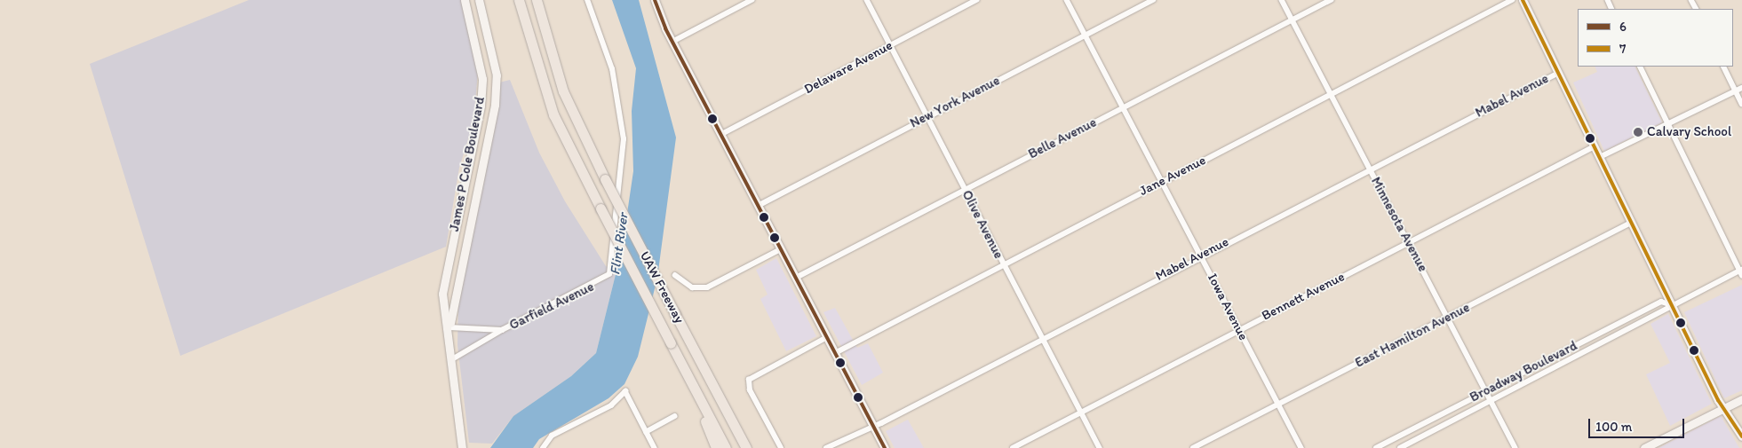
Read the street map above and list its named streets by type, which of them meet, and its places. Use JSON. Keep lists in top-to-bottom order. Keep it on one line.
{"streets":{"highway":["UAW Freeway"],"street":["Delaware Avenue","Mabel Avenue","New York Avenue","Belle Avenue","James P Cole Boulevard","Jane Avenue","Olive Avenue","Minnesota Avenue","Bennett Avenue","Garfield Avenue","Iowa Avenue","East Hamilton Avenue","Broadway Boulevard"]},"crossings":[["Delaware Avenue","Olive Avenue"],["Mabel Avenue","Olive Avenue"],["Mabel Avenue","Minnesota Avenue"],["Mabel Avenue","Iowa Avenue"],["New York Avenue","Olive Avenue"],["New York Avenue","Iowa Avenue"],["Belle Avenue","Olive Avenue"],["Belle Avenue","Minnesota Avenue"],["Belle Avenue","Iowa Avenue"],["James P Cole Boulevard","Garfield Avenue"],["Jane Avenue","Olive Avenue"],["Jane Avenue","Minnesota Avenue"],["Jane Avenue","Iowa Avenue"],["Olive Avenue","Bennett Avenue"],["Minnesota Avenue","Bennett Avenue"],["Minnesota Avenue","East Hamilton Avenue"],["Minnesota Avenue","Broadway Boulevard"],["Bennett Avenue","Iowa Avenue"],["Iowa Avenue","East Hamilton Avenue"]],"water":["Flint River"],"places":["Calvary School"],"lines":["transit line 6","transit line 7"],"legend":["6","7"],"scale_bar":"100 m"}
